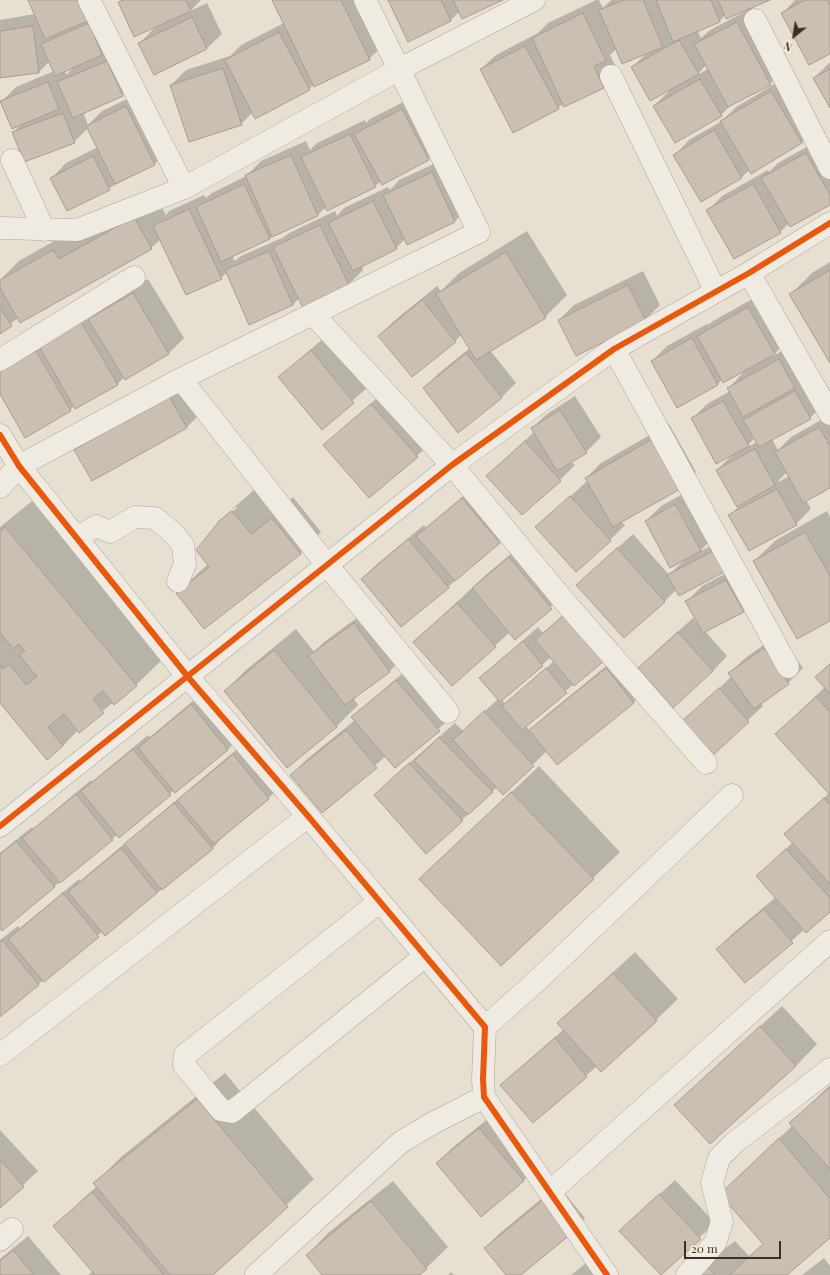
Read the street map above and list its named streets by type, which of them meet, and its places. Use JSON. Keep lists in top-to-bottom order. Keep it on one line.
{"scale_bar":"20 m","north":"bottom left"}
